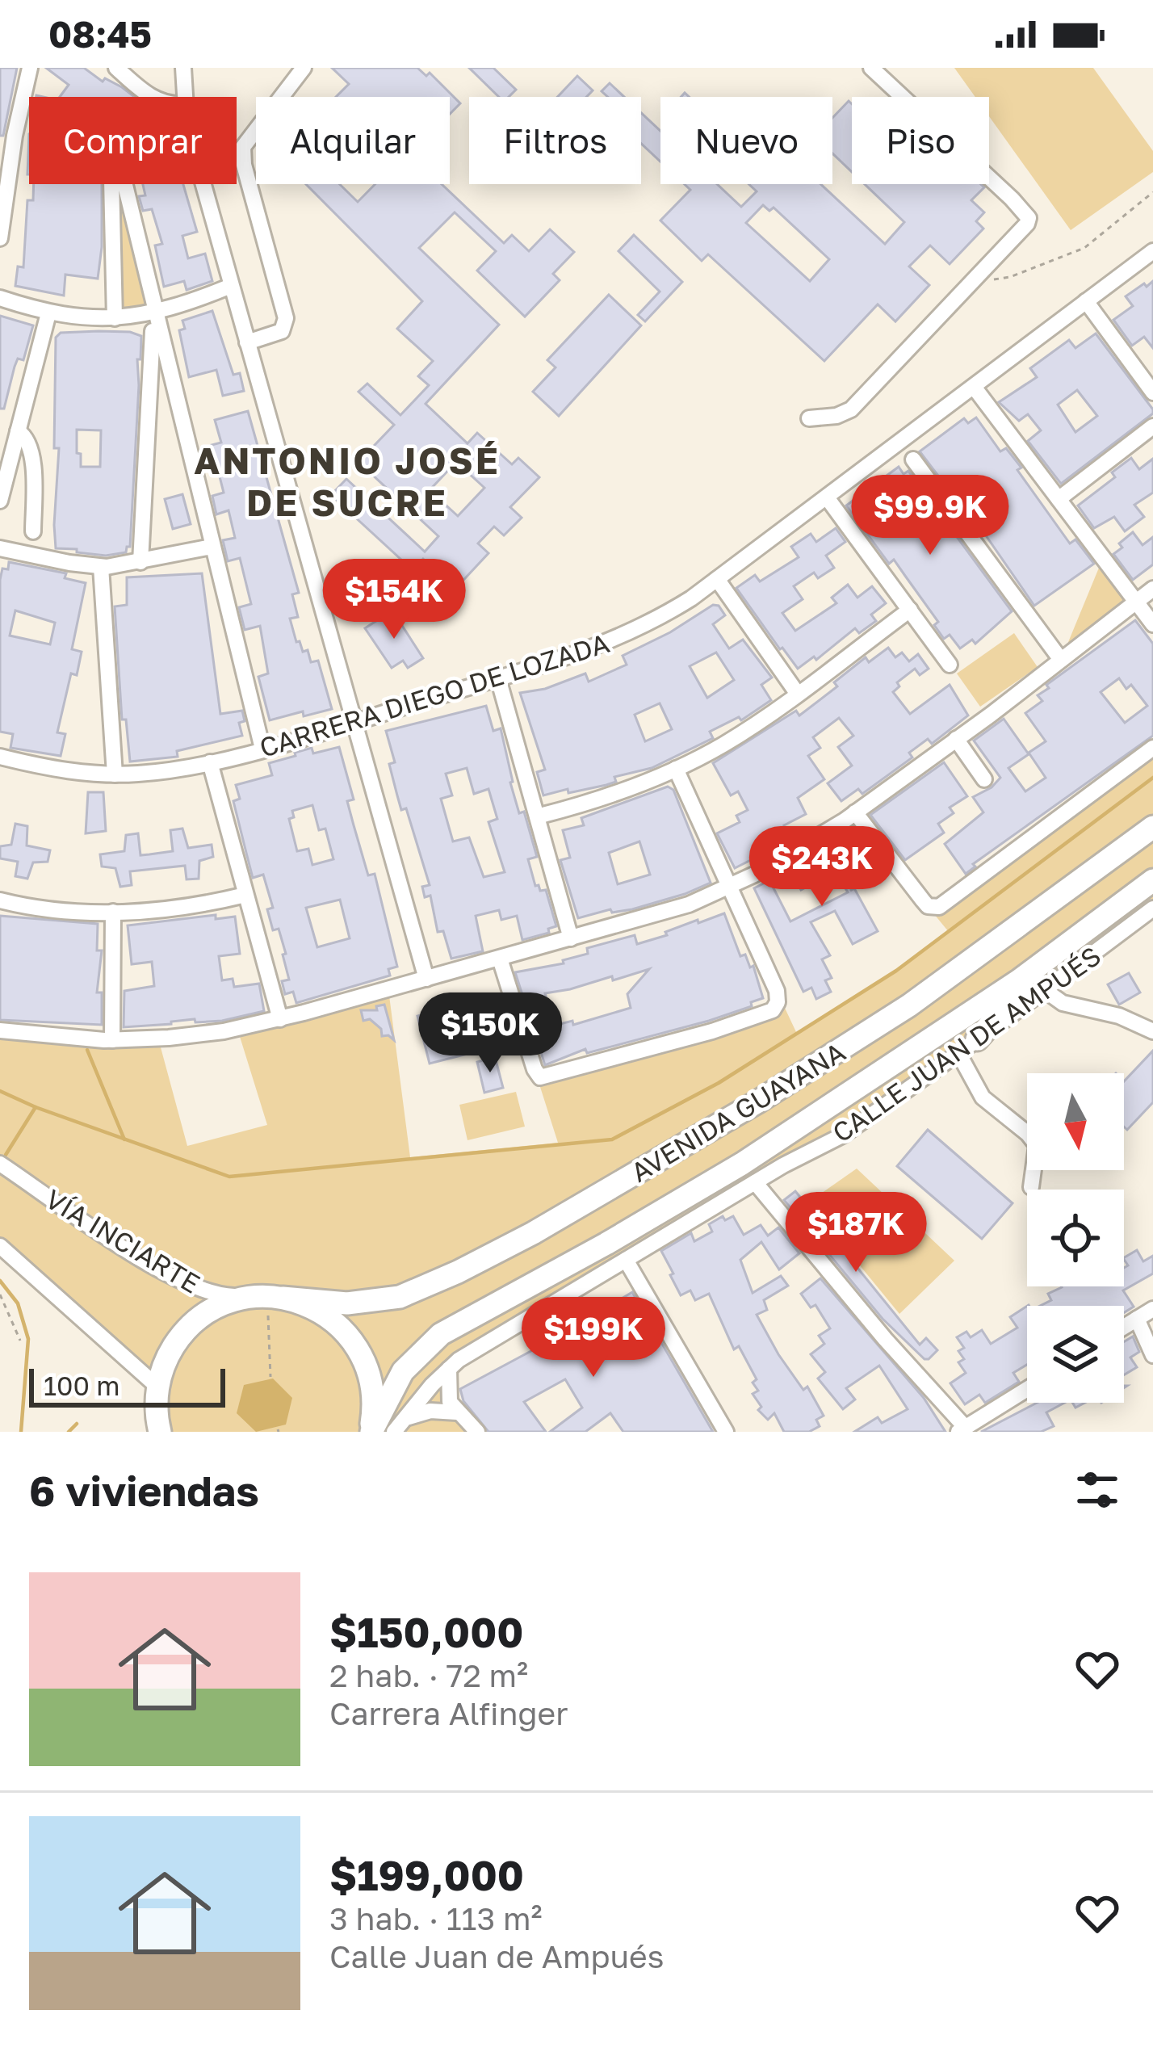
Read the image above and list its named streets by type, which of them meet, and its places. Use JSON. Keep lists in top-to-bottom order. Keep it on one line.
{"streets":{"highway":["AVENIDA GUAYANA"],"street":["CARRERA DIEGO DE LOZADA","CALLE JUAN DE AMPUÉS","VÍA INCIARTE"]},"crossings":[["AVENIDA GUAYANA","VÍA INCIARTE"]],"districts":["ANTONIO JOSÉ DE SUCRE"],"scale_bar":"100 m","north":"bottom","page":{"status":"08:45","chip":["Comprar","Alquilar","Filtros","Nuevo","Piso"],"price":["$99.9K","$154K","$243K","$150K","$187K","$199K"],"scale":"100 m","heading":"6 viviendas","list":[{"name":"$150,000","note":"2 hab. · 72 m² · Carrera Alfinger"},{"name":"$199,000","note":"3 hab. · 113 m² · Calle Juan de Ampués"}]}}
